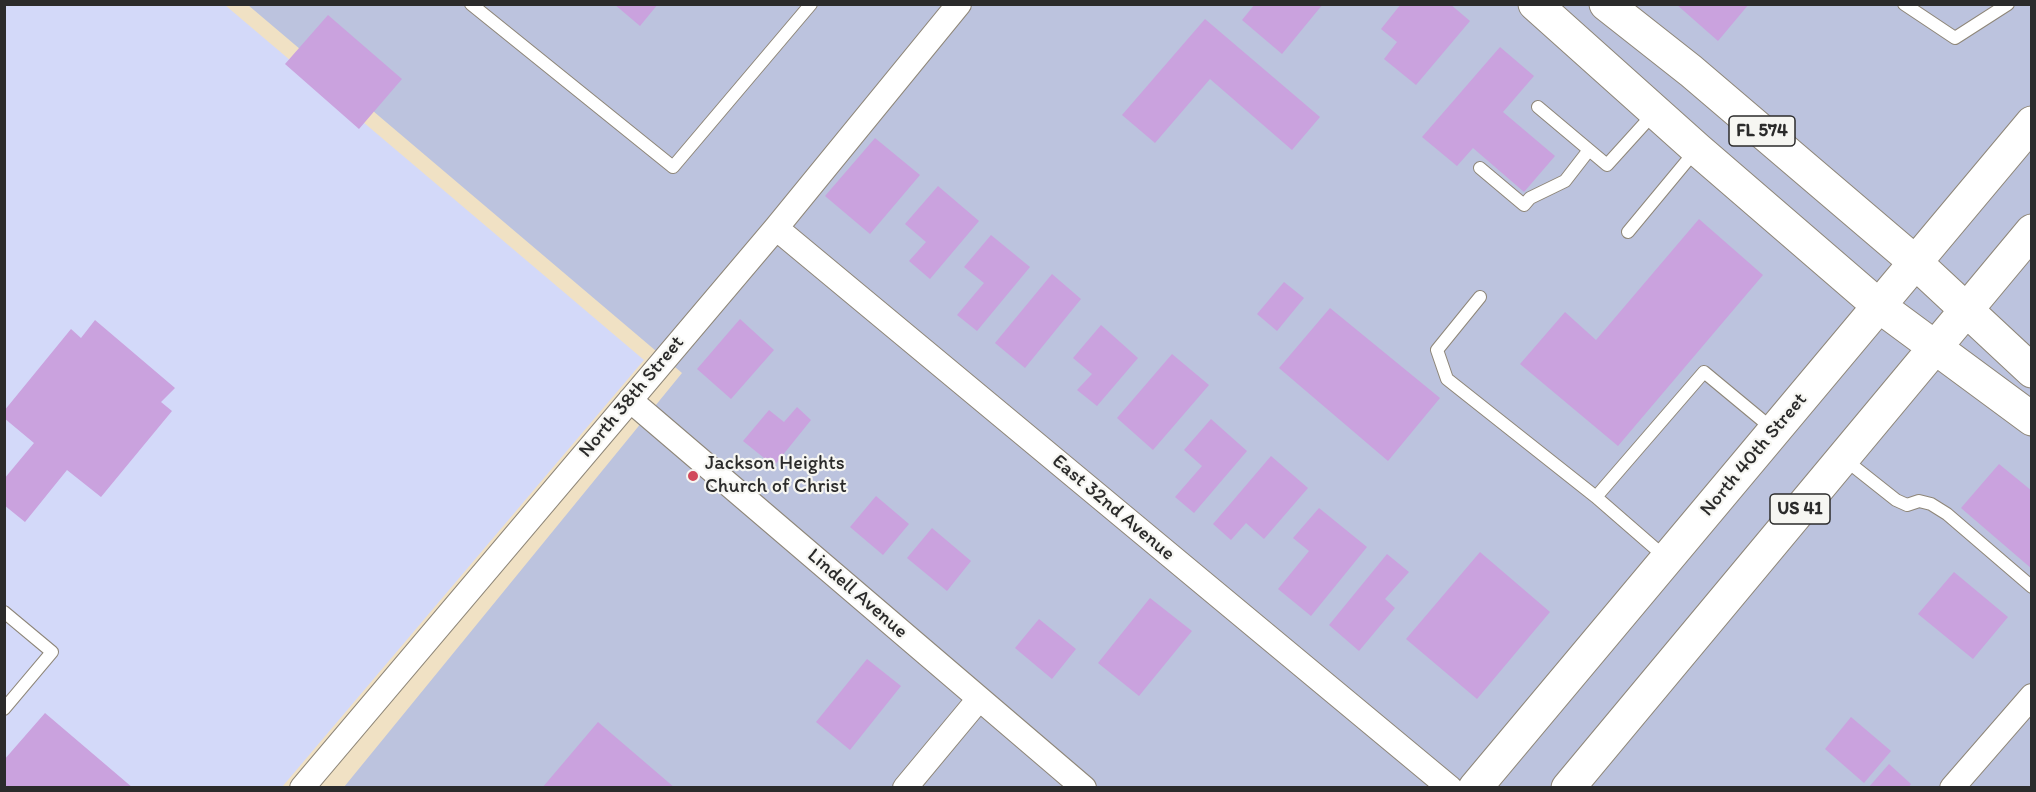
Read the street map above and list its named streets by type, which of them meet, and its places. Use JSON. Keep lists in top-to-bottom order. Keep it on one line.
{"streets":{"main road":["FL 574","North 40th Street","US 41"],"street":["North 38th Street","East 32nd Avenue","Lindell Avenue"]},"crossings":[["FL 574","North 40th Street"],["FL 574","US 41"],["North 38th Street","East 32nd Avenue"],["North 38th Street","Lindell Avenue"]],"places":["Jackson Heights Church of Christ"]}
